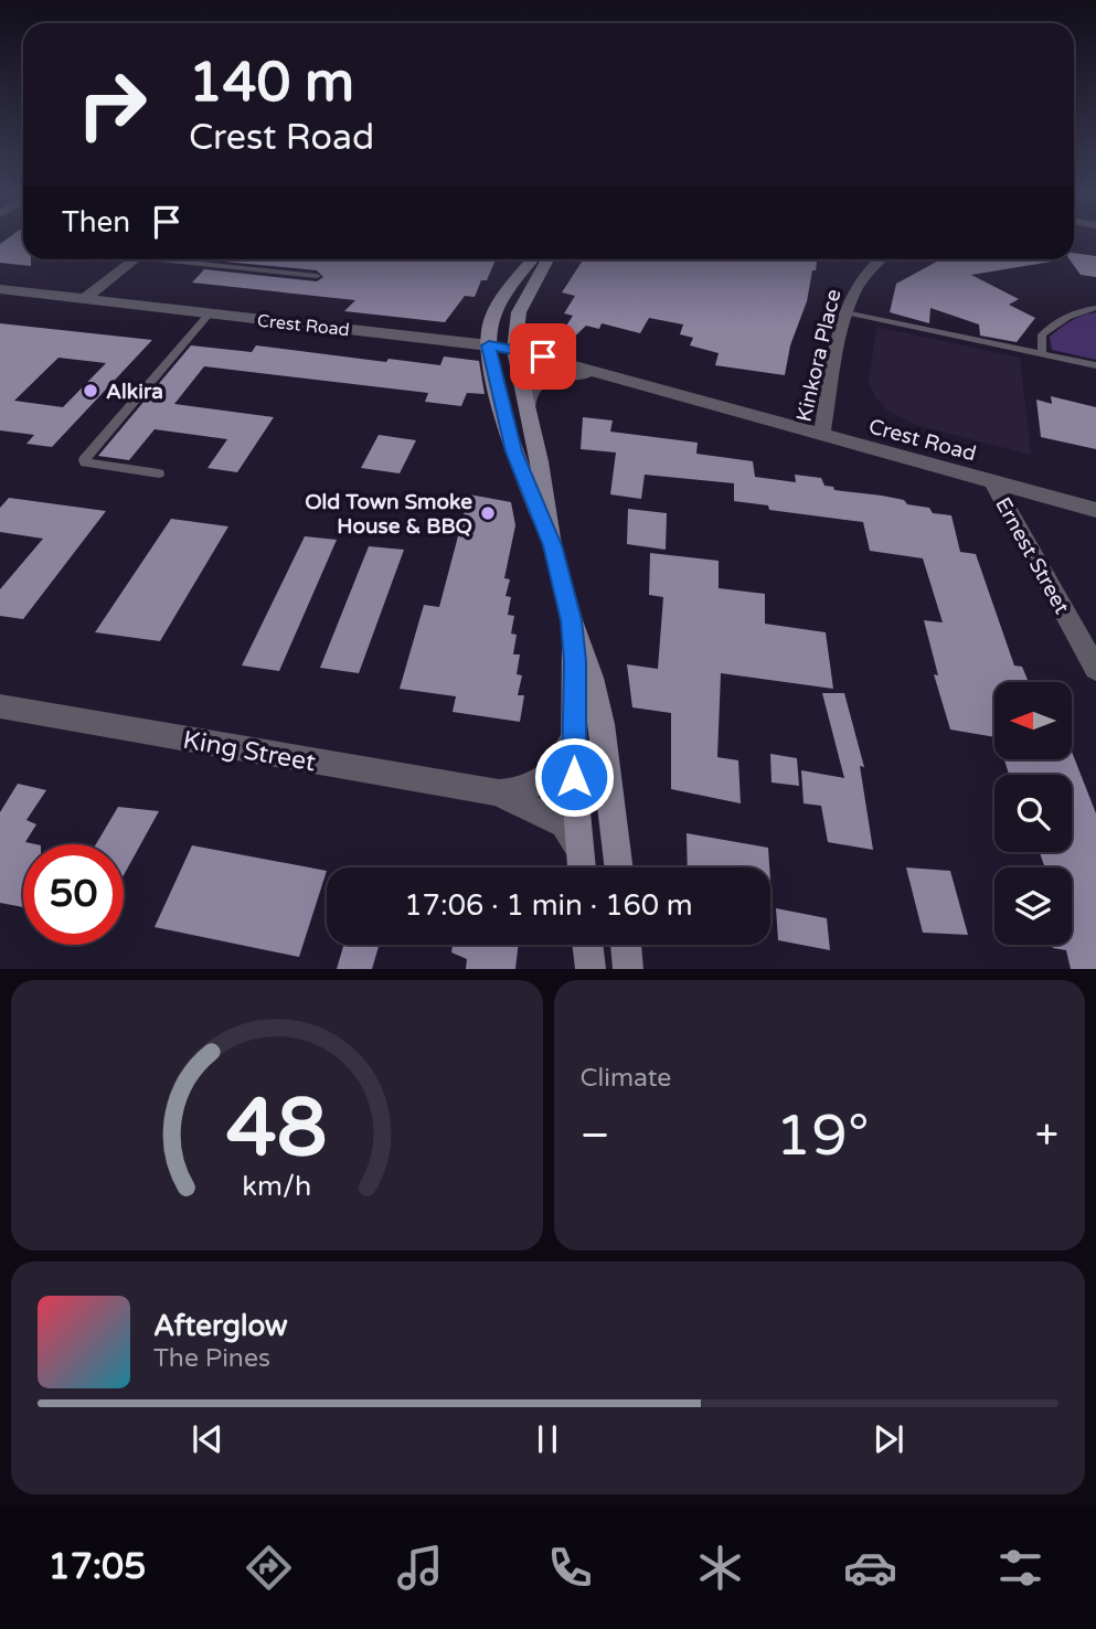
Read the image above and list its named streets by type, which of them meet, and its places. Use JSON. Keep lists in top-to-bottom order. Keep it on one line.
{"streets":{"main road":["Crest Road"],"street":["Kinkora Place","Ernest Street","King Street"]},"crossings":[["Crest Road","Kinkora Place"],["Crest Road","Ernest Street"]],"places":["Alkira","Old Town Smoke House & BBQ"],"north":"left","page":{"turn":["140 m","Crest Road"],"then":"Then","limit":"50","trip":"17:06 · 1 min · 160 m","tile":"Climate","heat":["−","19°","+"],"song":["Afterglow","The Pines"],"tabs":"17:05","gauge":["48","km/h"]}}
